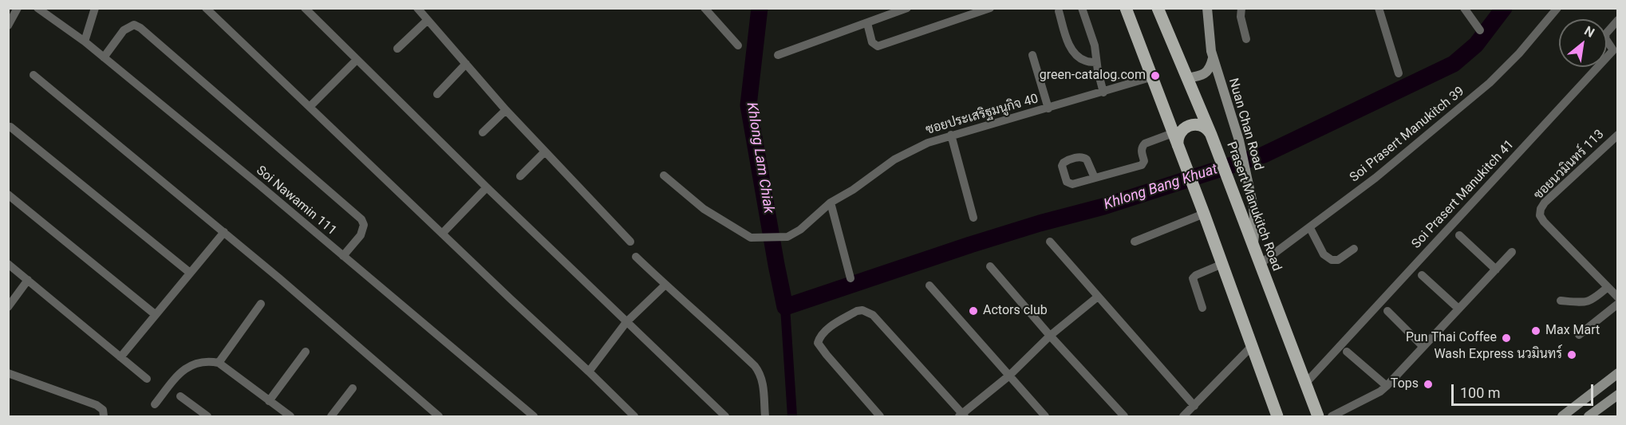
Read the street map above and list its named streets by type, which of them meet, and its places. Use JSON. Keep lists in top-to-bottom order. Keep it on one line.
{"streets":{"main road":["Nuan Chan Road","Prasert Manukitch Road"],"street":["ซอยประเสริฐมนูกิจ 40","Soi Prasert Manukitch 39","ซอยนวมินทร์ 113","Soi Prasert Manukitch 41","Soi Nawamin 111"]},"crossings":[["Nuan Chan Road","Prasert Manukitch Road"],["Soi Prasert Manukitch 39","Prasert Manukitch Road"],["Soi Prasert Manukitch 41","Prasert Manukitch Road"]],"water":["Khlong Lam Chiak","Khlong Bang Khuat"],"places":["green-catalog.com","Actors club","Max Mart","Pun Thai Coffee","Wash Express นวมินทร์","Tops"],"scale_bar":"100 m","north":"top right"}
